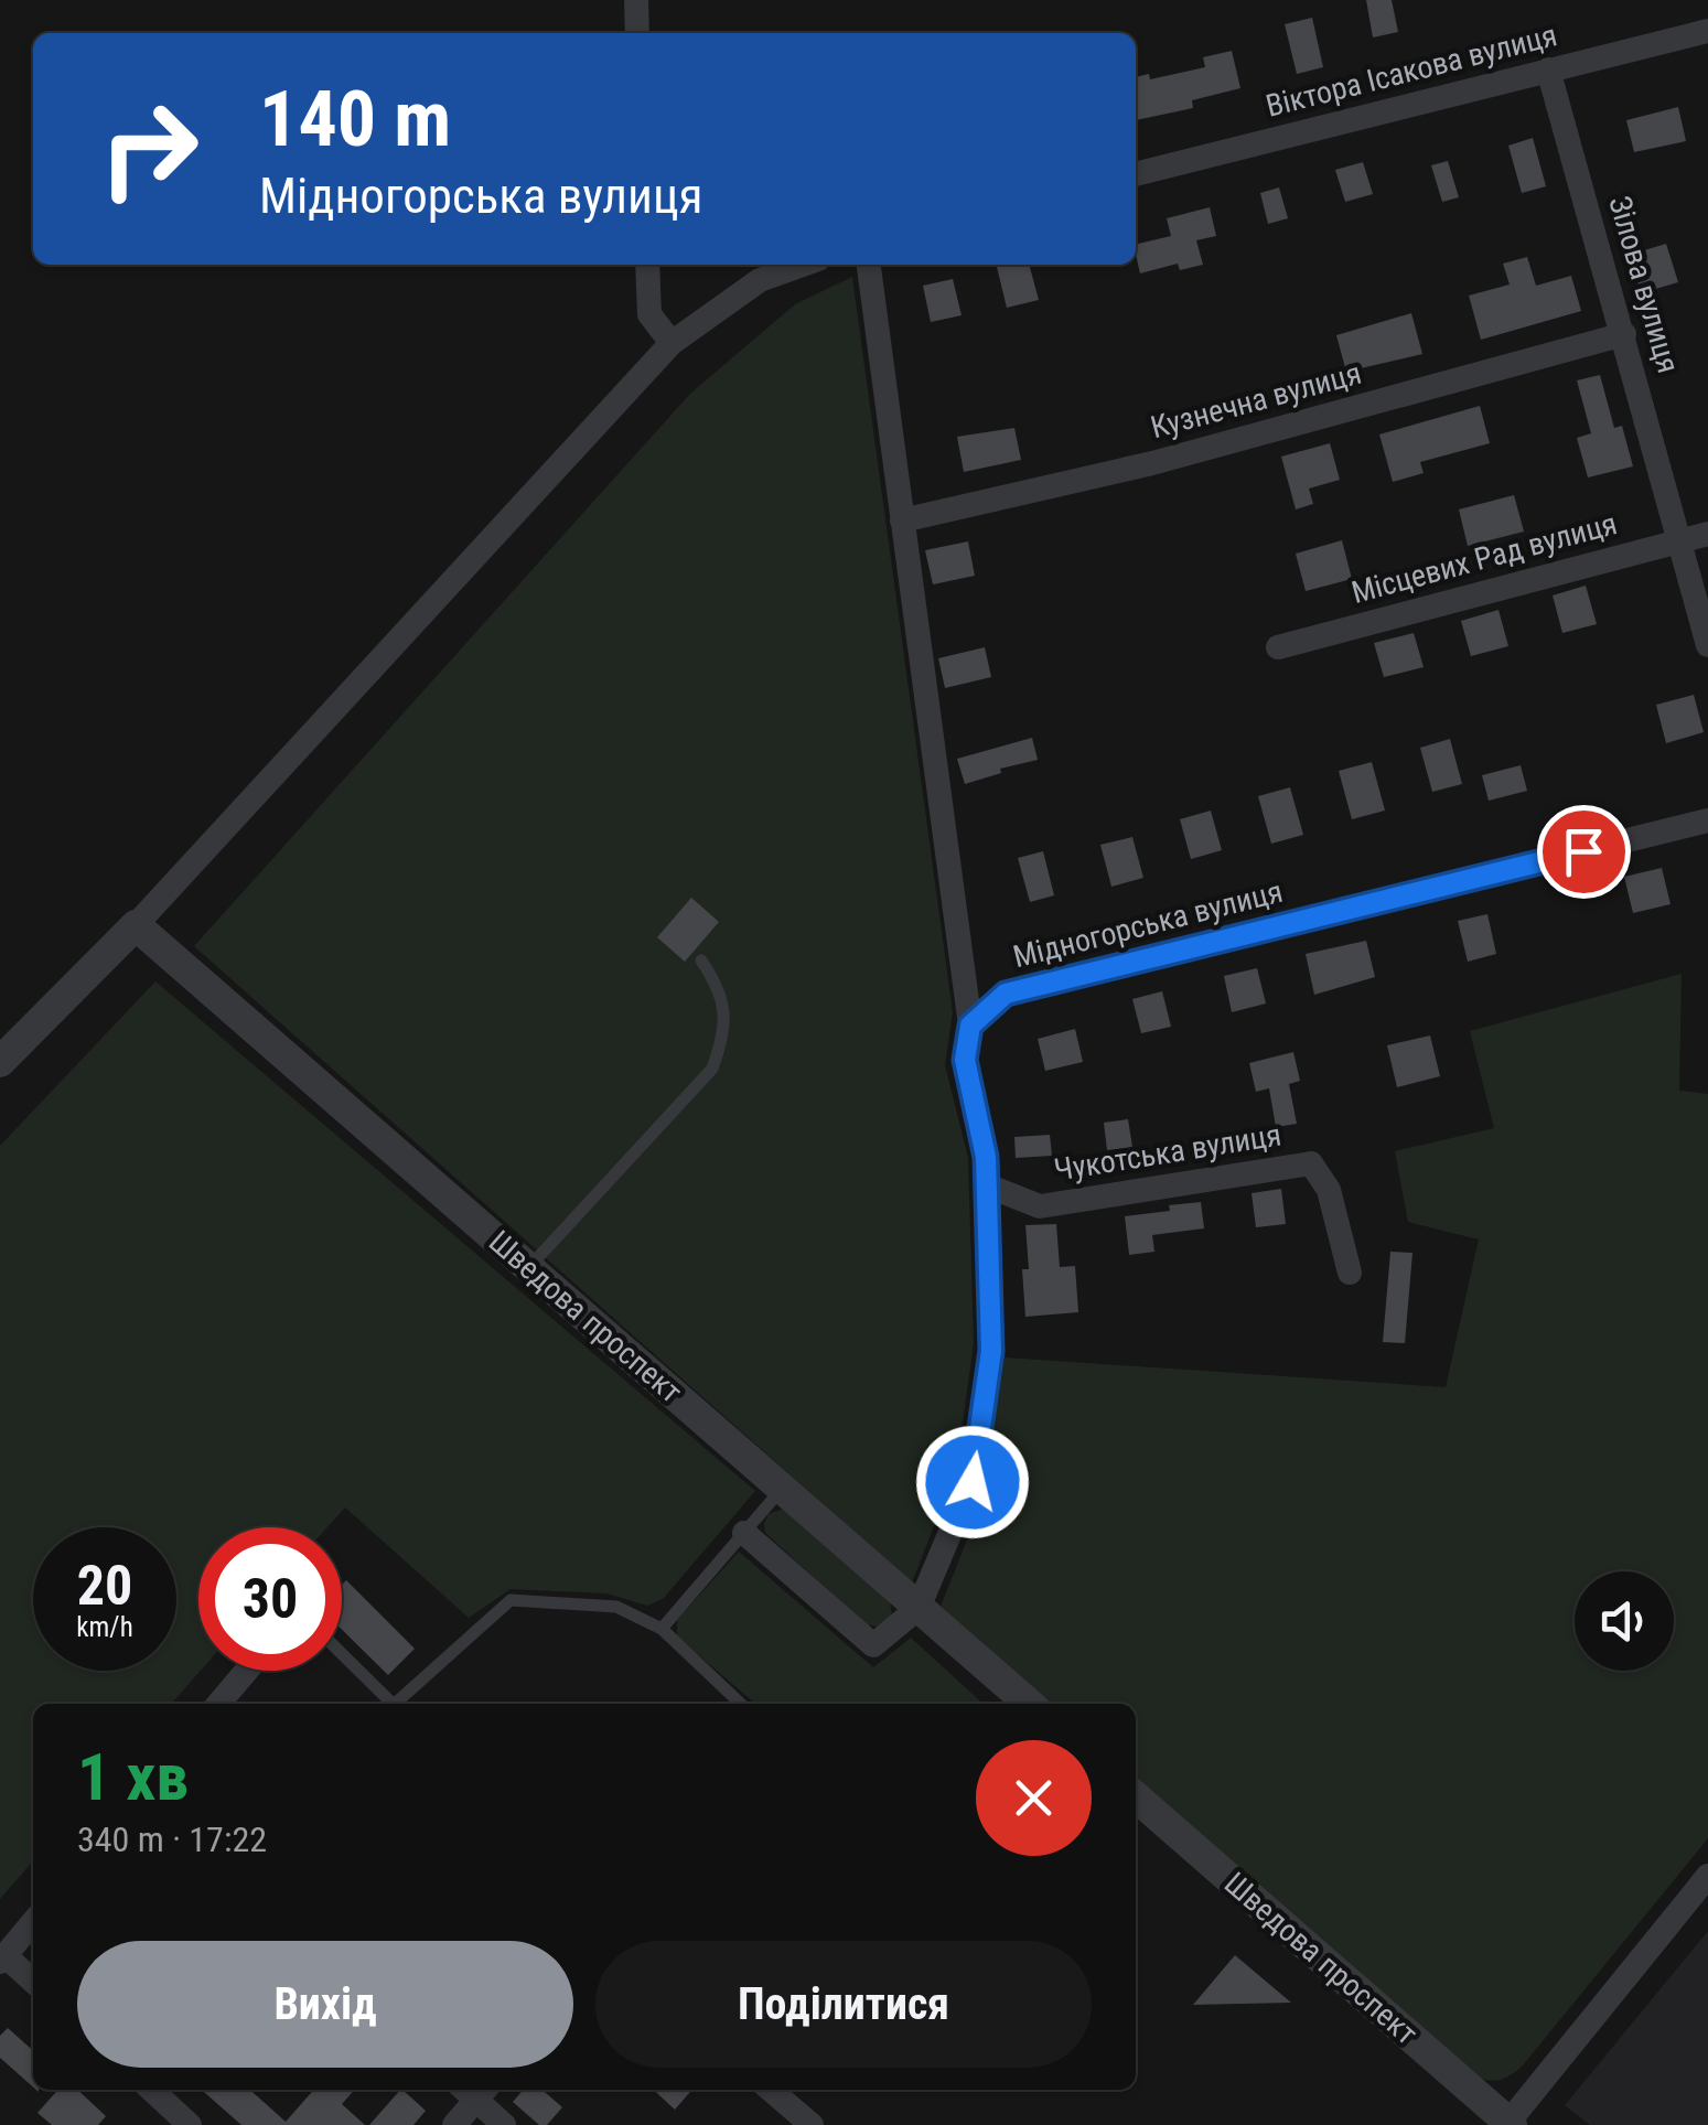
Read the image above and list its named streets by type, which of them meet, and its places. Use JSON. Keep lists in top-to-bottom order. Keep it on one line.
{"streets":{"street":["Віктора Ісакова вулиця","Зілова вулиця","Кузнечна вулиця","Місцевих Рад вулиця","Мідногорська вулиця","Чукотська вулиця","Шведова проспект"]},"crossings":[["Віктора Ісакова вулиця","Зілова вулиця"],["Зілова вулиця","Кузнечна вулиця"],["Зілова вулиця","Місцевих Рад вулиця"]],"page":{"turn":["140 m","Мідногорська вулиця"],"speed":"20 km/h","limit":"30","heading":["1 хв","340 m · 17:22"],"buttons":["Вихід","Поділитися"]}}
